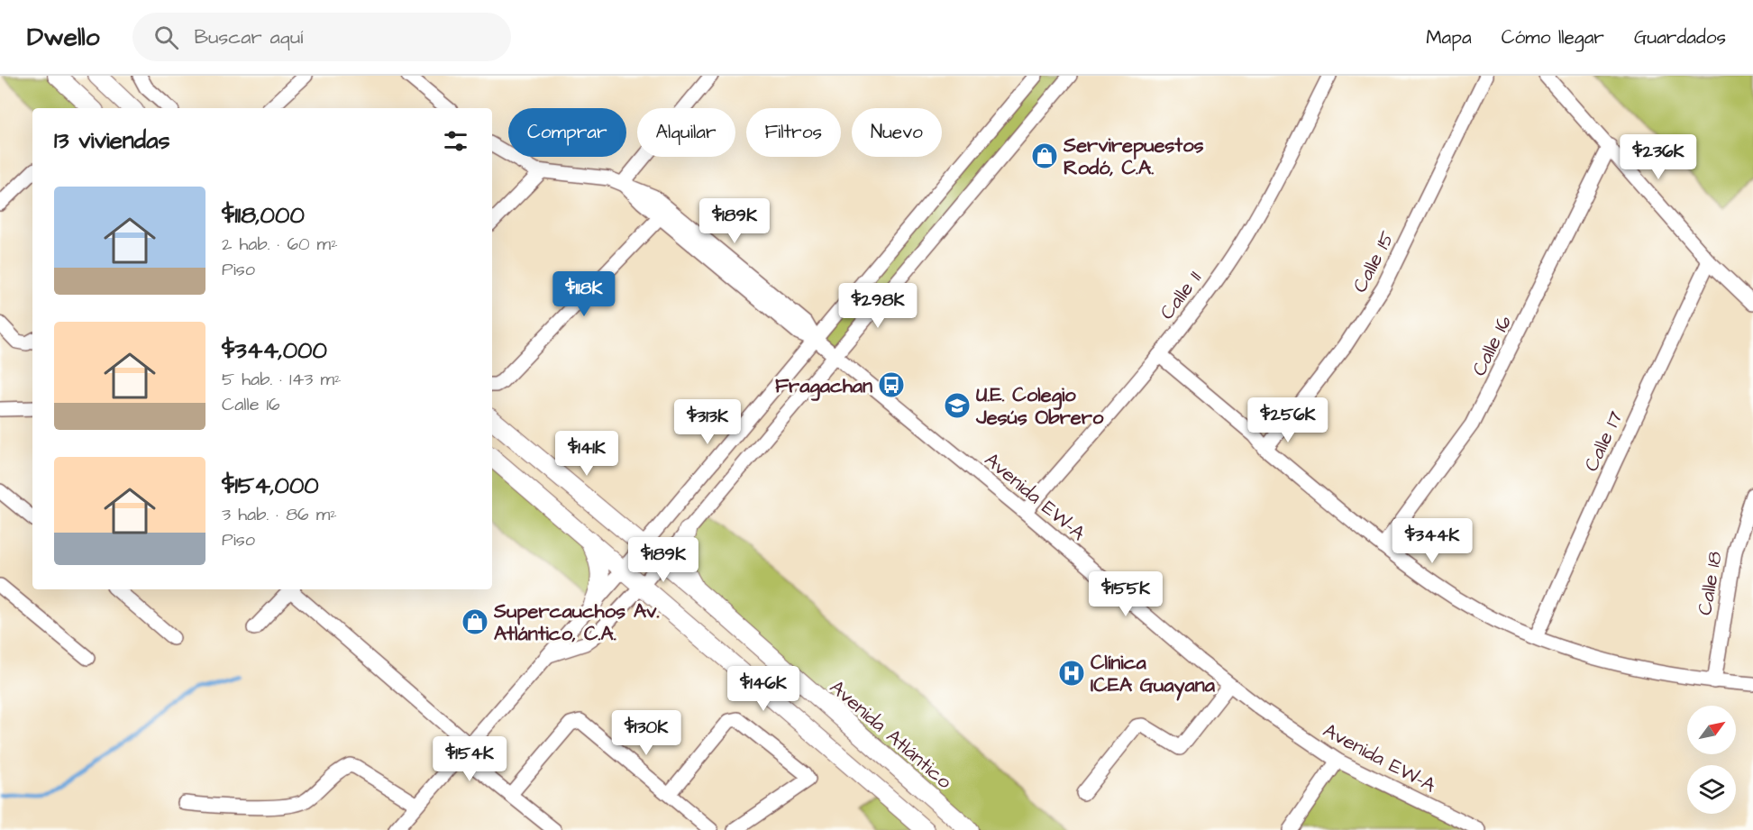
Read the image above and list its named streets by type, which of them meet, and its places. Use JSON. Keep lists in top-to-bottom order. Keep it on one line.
{"streets":{"main road":["Avenida Atlántico"],"street":["Calle 15","Calle 11","Calle 16","Calle 17","Avenida EW-A","Calle 18"]},"crossings":[["Calle 11","Avenida EW-A"]],"places":{"shop":["Servirepuestos Rodó, C.A.","Supercauchos Av. Atlántico, C.A."],"bus stop":["Fragachan"],"school or university":["U.E. Colegio Jesús Obrero"],"hospital":["Clínica ICEA Guayana"]},"north":"top right","page":{"header":"Dwello","search":"Buscar aquí","nav":["Mapa","Cómo llegar","Guardados"],"chip":["Comprar","Alquilar","Filtros","Nuevo"],"heading":"13 viviendas","price":["$236K","$189K","$118K","$298K","$256K","$313K","$141K","$344K","$189K","$155K","$146K","$130K","$154K"],"list":[{"name":"$118,000","note":"2 hab. · 60 m² · Piso"},{"name":"$344,000","note":"5 hab. · 143 m² · Calle 16"},{"name":"$154,000","note":"3 hab. · 86 m² · Piso"}]}}
